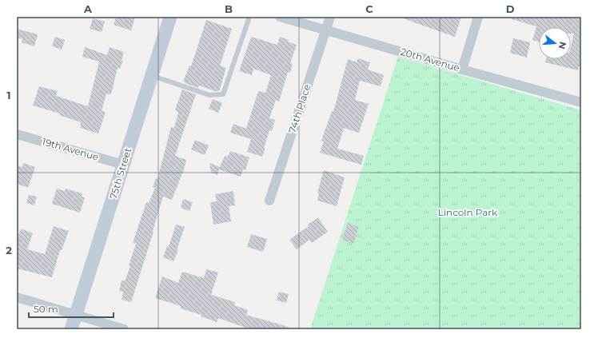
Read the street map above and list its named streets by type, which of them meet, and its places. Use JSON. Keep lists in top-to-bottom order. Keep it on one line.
{"streets":{"street":["20th Avenue","74th Place","19th Avenue","75th Street"]},"crossings":[["20th Avenue","74th Place"],["19th Avenue","75th Street"]],"parks":["Lincoln Park"],"scale_bar":"50 m","north":"right","grid":{"columns":["A","B","C","D"],"rows":["1","2"]}}
